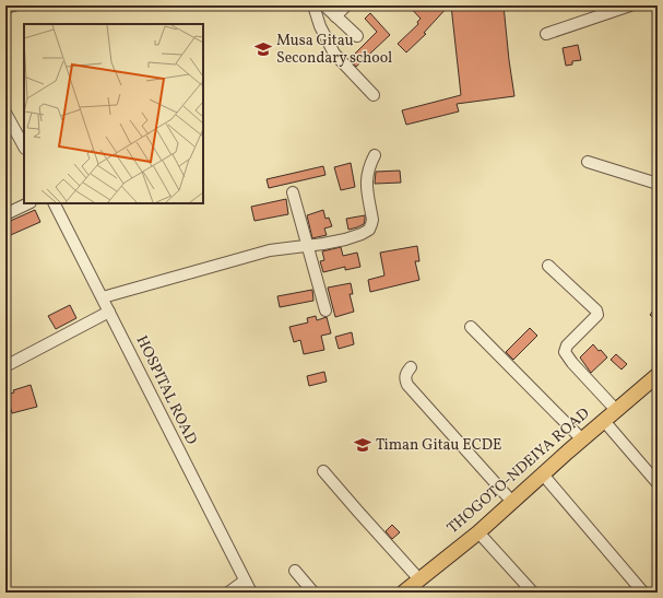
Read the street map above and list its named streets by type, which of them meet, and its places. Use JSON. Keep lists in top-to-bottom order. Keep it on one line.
{"streets":{"main road":["THOGOTO-NDEIYA ROAD"],"street":["HOSPITAL ROAD"]},"places":{"school or university":["Musa Gitau Secondary school","Timan Gitau ECDE"]}}
